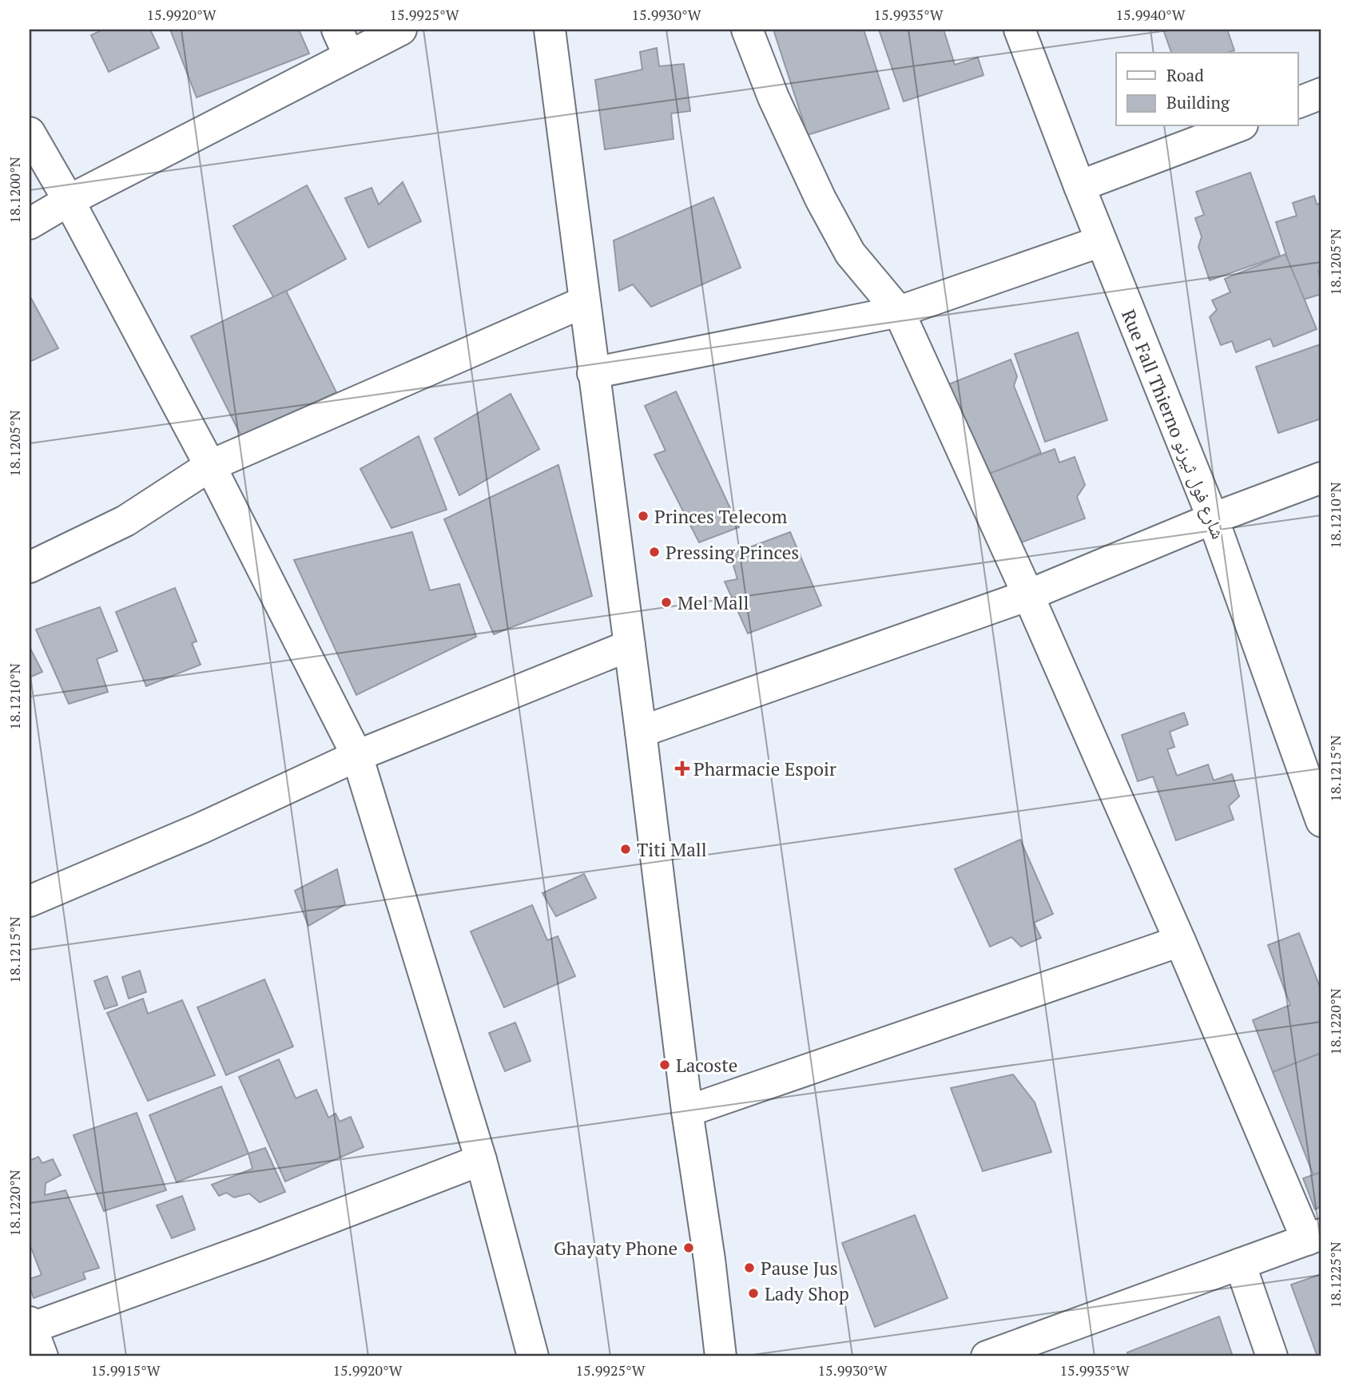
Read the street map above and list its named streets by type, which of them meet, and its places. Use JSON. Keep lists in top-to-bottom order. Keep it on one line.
{"streets":{"street":["Rue Fall Thierno شارع فول ثيرنو"]},"places":{"other":["Princes Telecom","Pressing Princes","Mel Mall","Titi Mall","Lacoste","Ghayaty Phone","Pause Jus","Lady Shop"],"health":["Pharmacie Espoir"]},"legend":["Road","Building"],"coordinates":["15.9920°W","15.9925°W","15.9930°W","15.9935°W","15.9940°W","18.1200°N","18.1205°N","18.1210°N","18.1215°N","18.1220°N","18.1225°N","15.9915°W"]}
